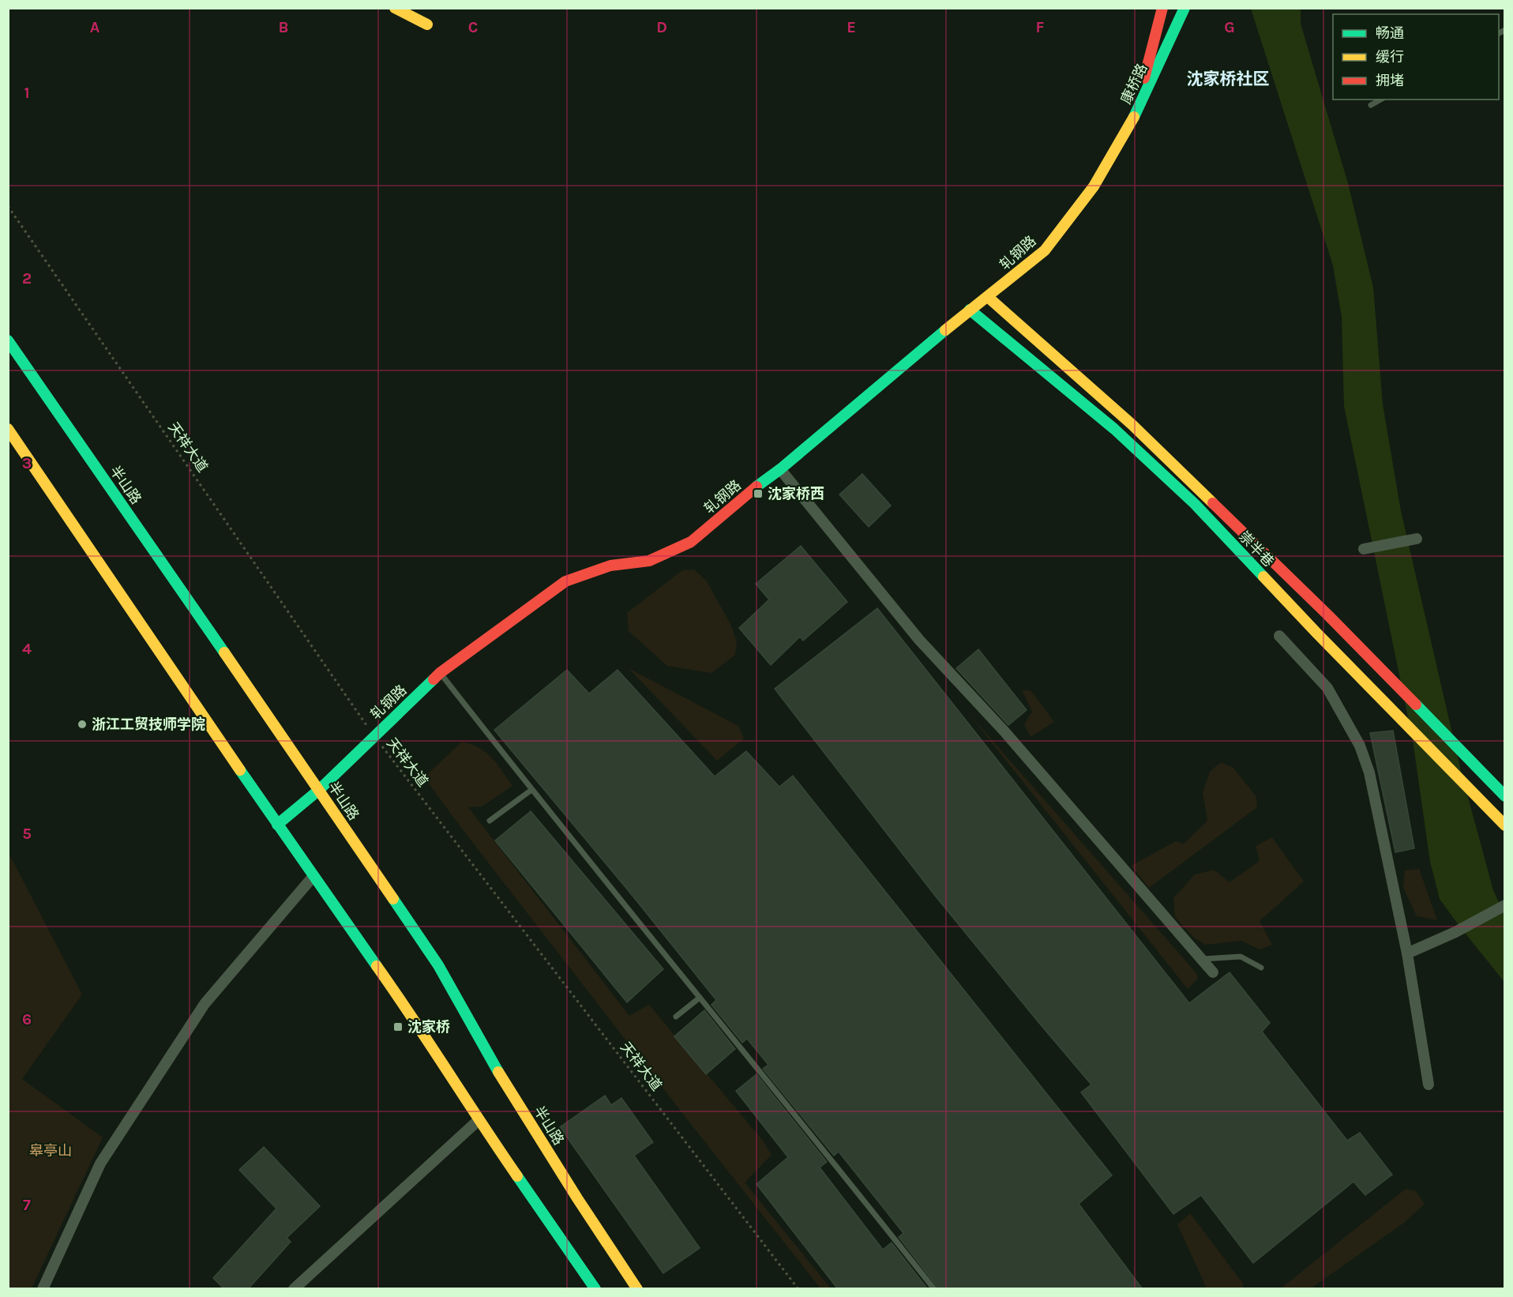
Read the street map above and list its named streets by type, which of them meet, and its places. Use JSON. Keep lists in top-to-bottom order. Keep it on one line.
{"streets":{"street":["康桥路","轧钢路","半山路","崇半巷"],"path":["天祥大道"]},"crossings":[["康桥路","轧钢路"],["轧钢路","天祥大道"],["轧钢路","半山路"],["轧钢路","崇半巷"]],"districts":["沈家桥社区"],"parks":["皋亭山"],"places":{"transit":["沈家桥西","沈家桥"],"other":["浙江工贸技师学院"]},"legend":["畅通","缓行","拥堵"],"grid":{"columns":["A","B","C","D","E","F","G"],"rows":["1","2","3","4","5","6","7"]}}
